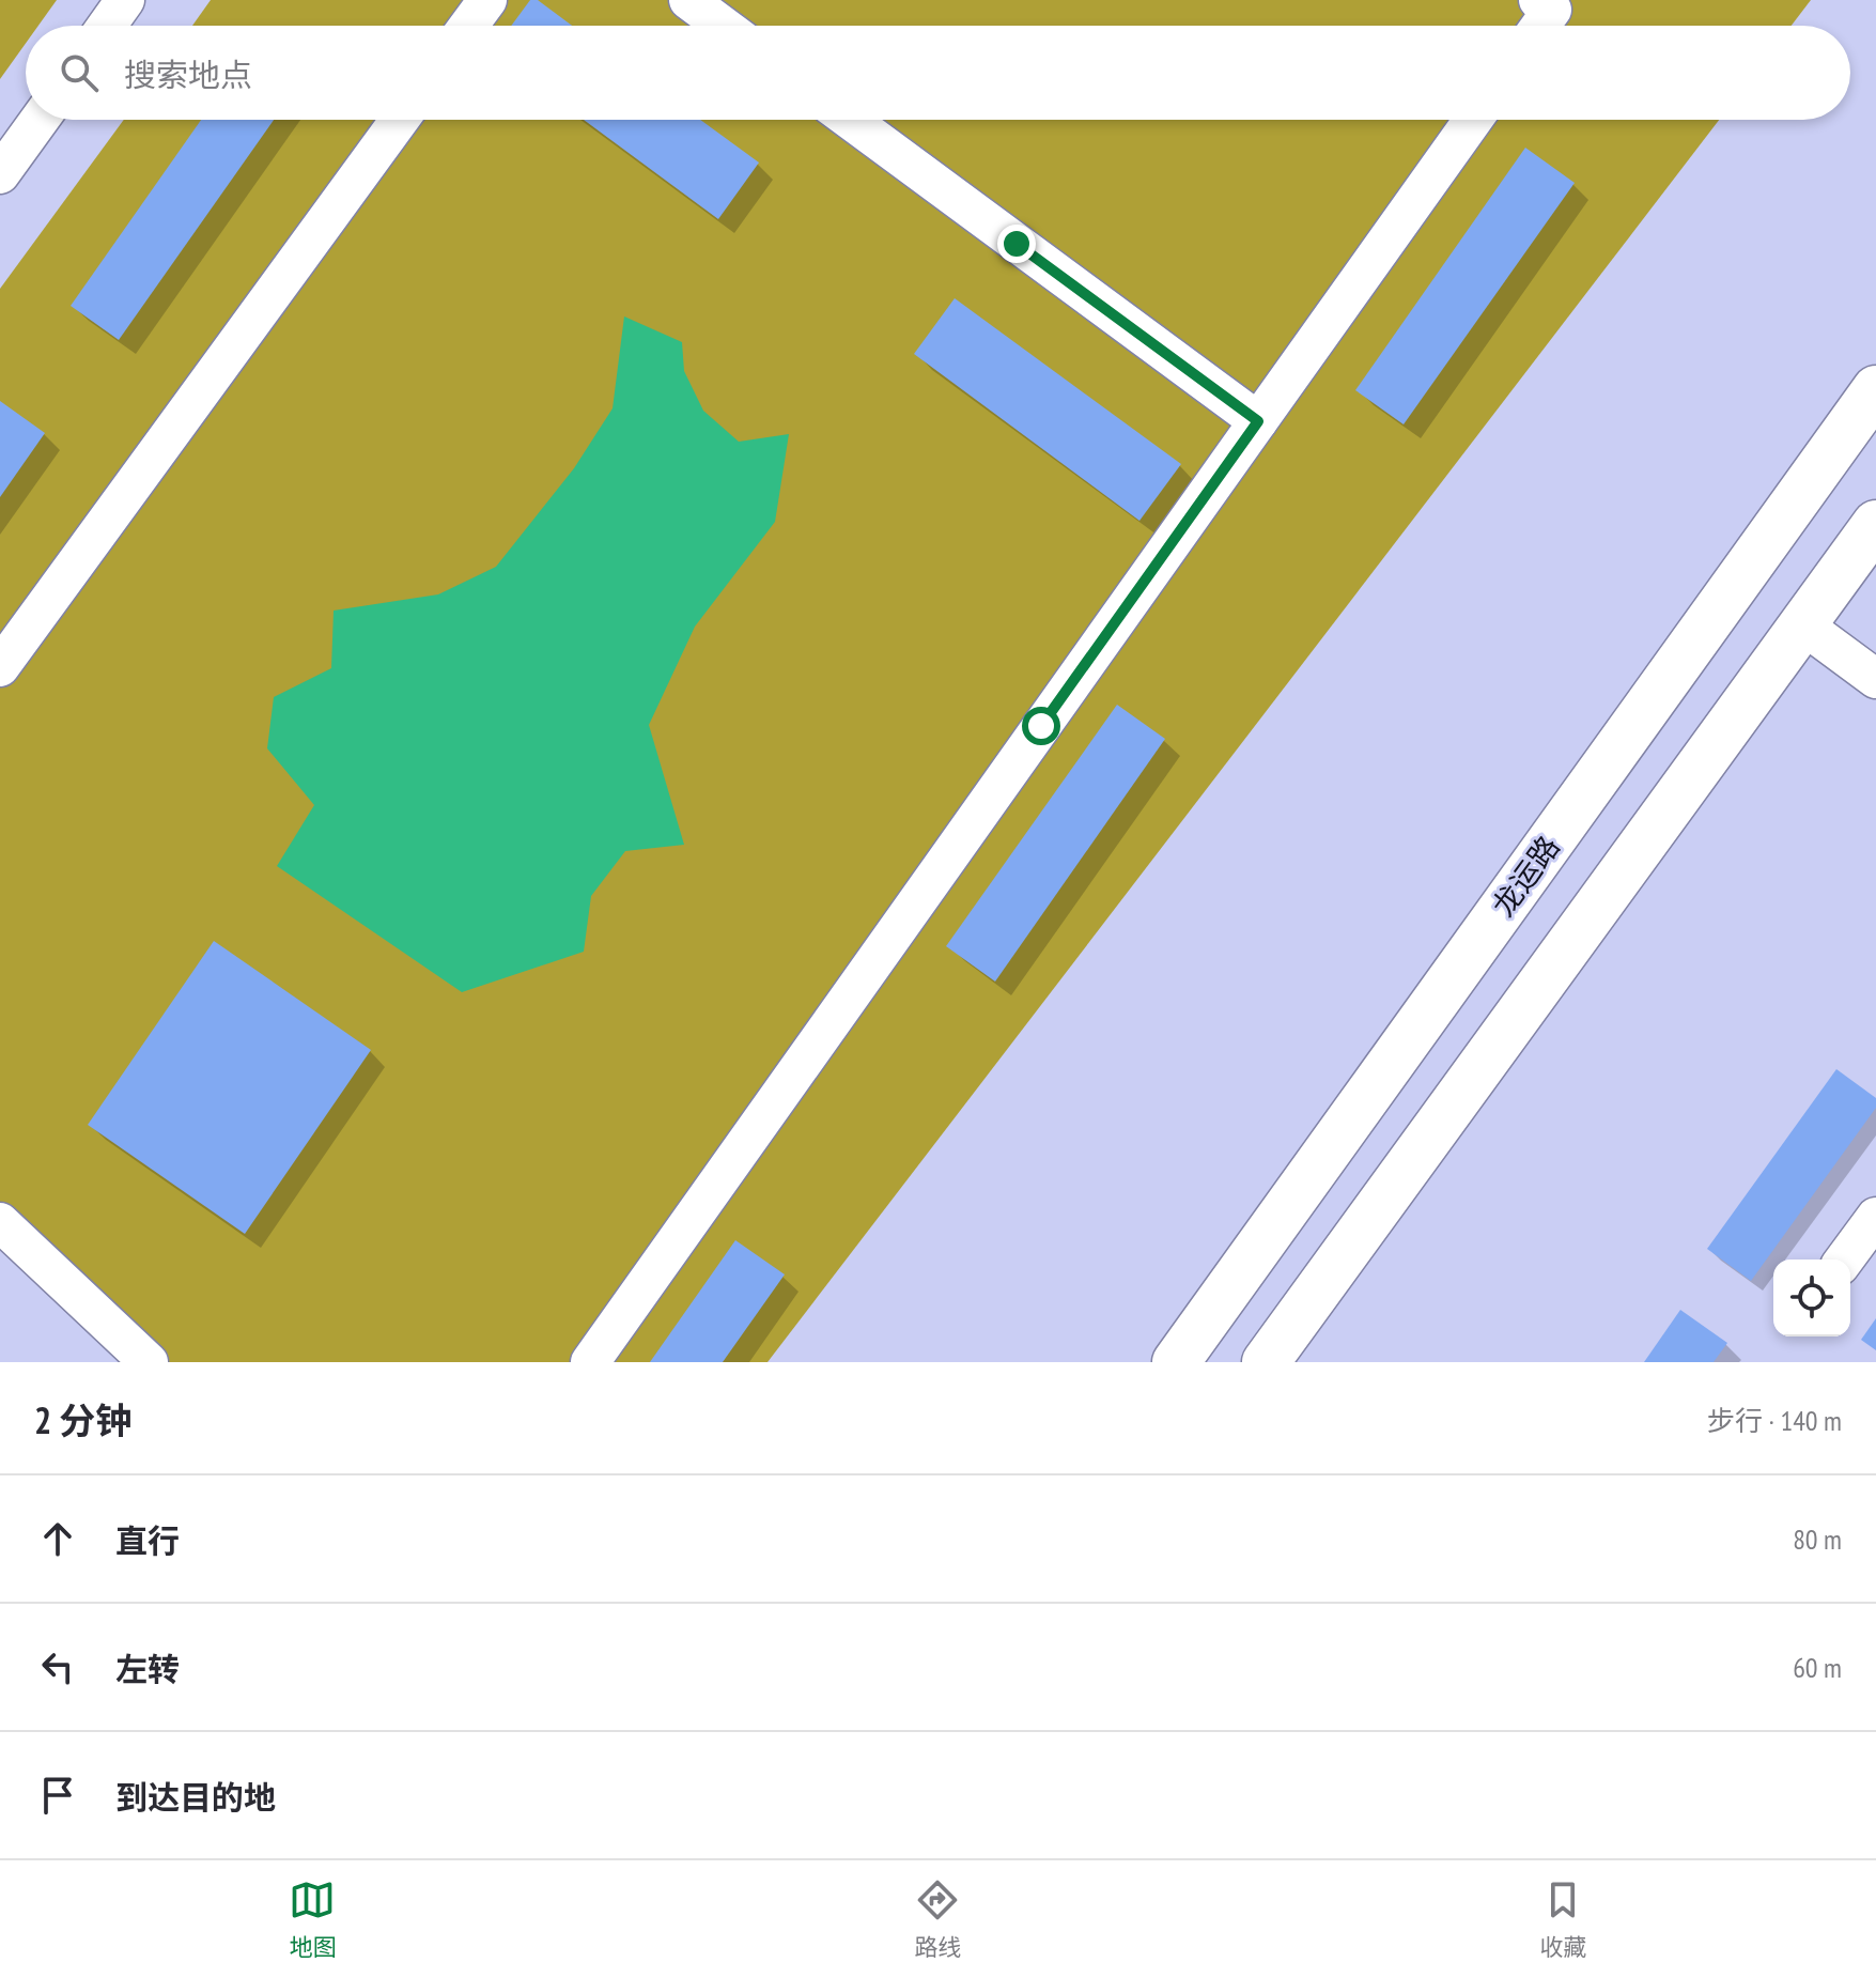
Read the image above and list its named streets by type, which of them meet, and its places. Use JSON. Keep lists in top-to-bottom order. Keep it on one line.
{"streets":{"main road":["龙运路"]},"page":{"search":"搜索地点","heading":["2 分钟","步行 · 140 m"],"list":[["直行","80 m"],["左转","60 m"],"到达目的地"],"nav":["地图","路线","收藏"]}}
